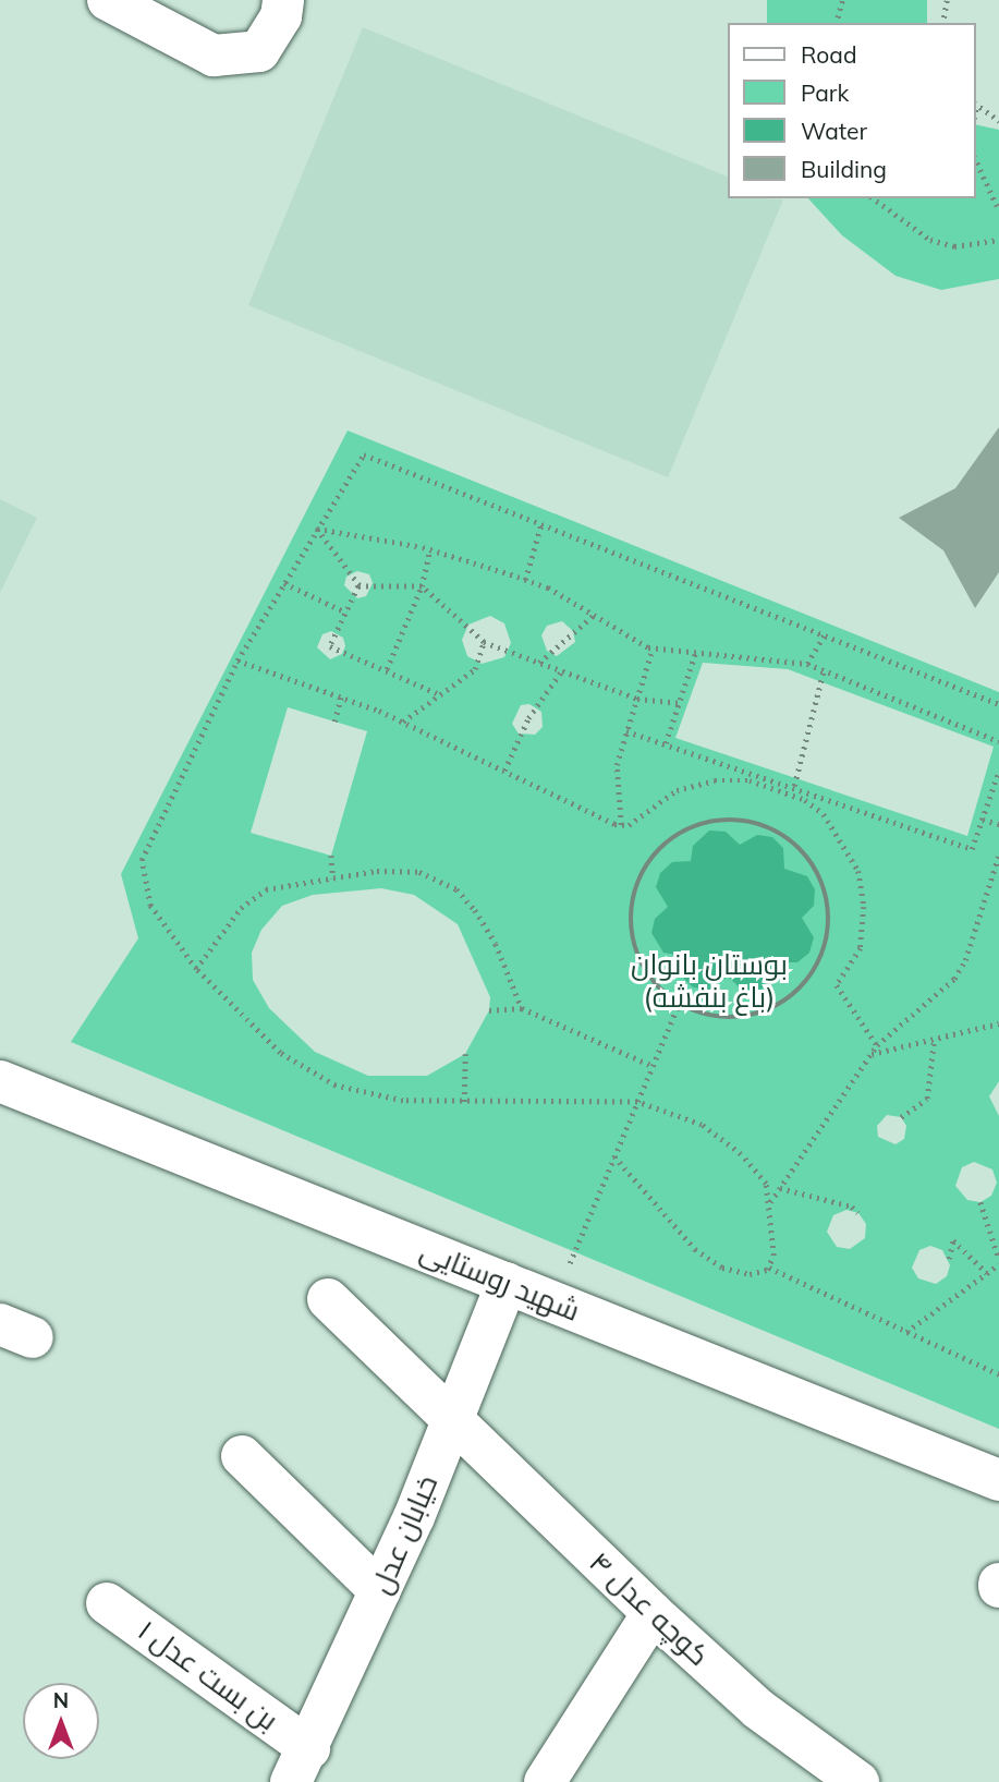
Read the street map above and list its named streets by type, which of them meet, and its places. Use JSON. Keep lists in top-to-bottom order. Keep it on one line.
{"streets":{"street":["شهید روستایی","خیابان عدل","کوچه عدل ۴","بن بست عدل ۱"]},"crossings":[["شهید روستایی","خیابان عدل"],["خیابان عدل","کوچه عدل ۴"],["خیابان عدل","بن بست عدل ۱"]],"parks":["بوستان بانوان (باغ بنفشه)"],"legend":["Road","Park","Water","Building"],"north":"top"}
